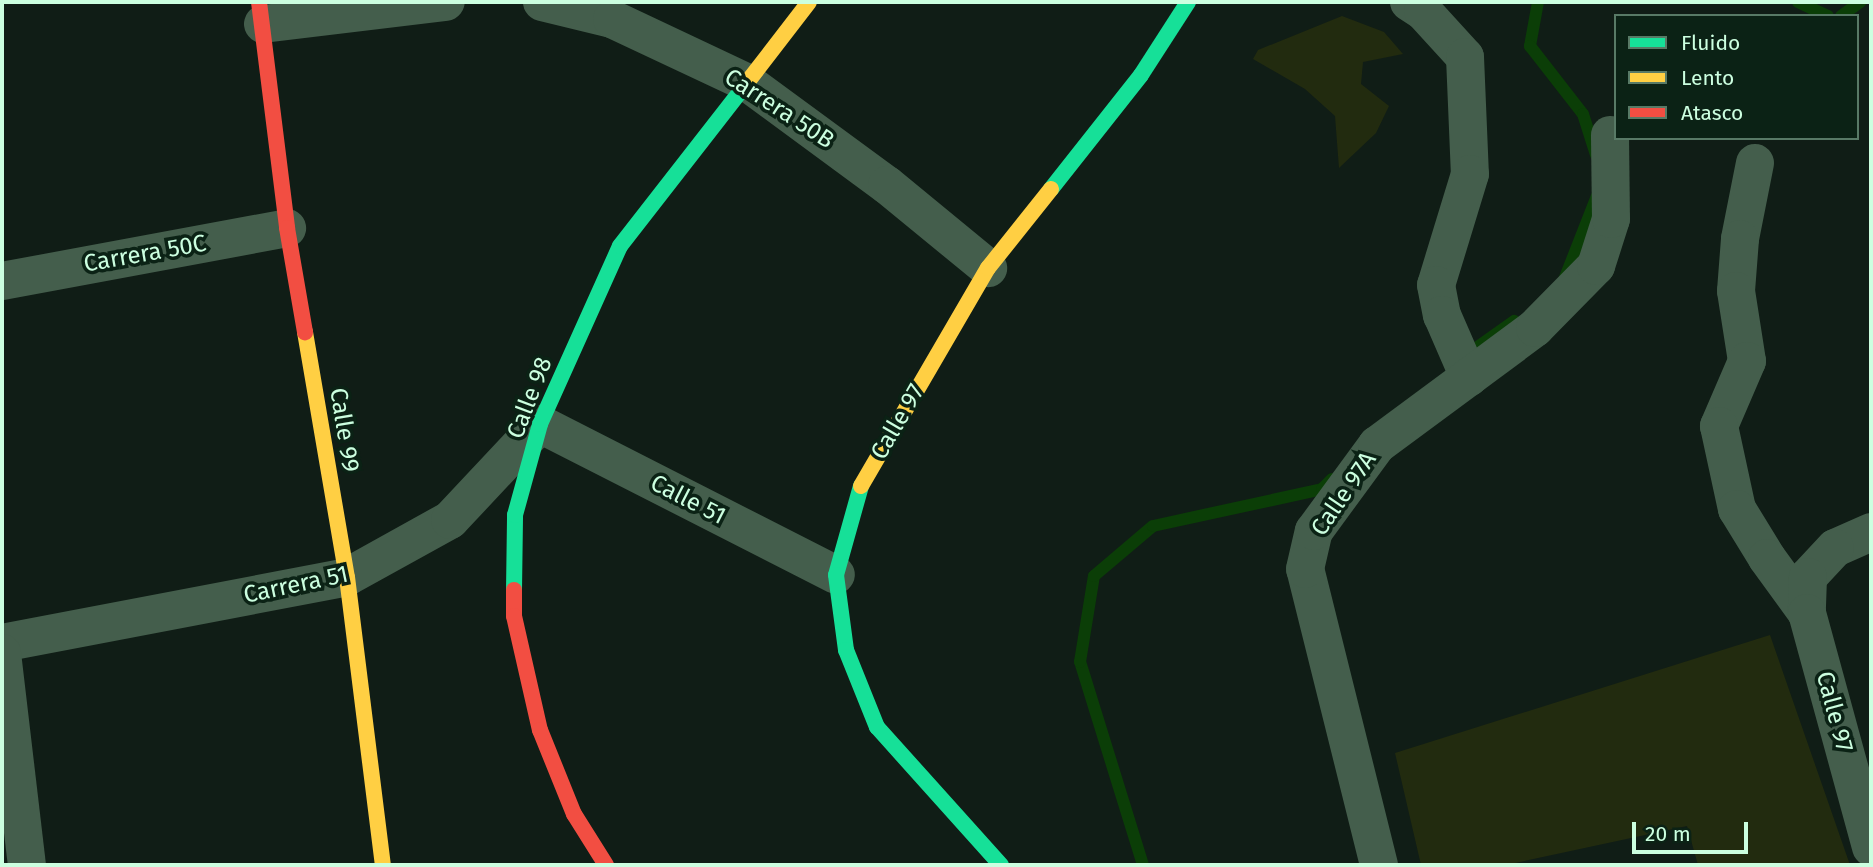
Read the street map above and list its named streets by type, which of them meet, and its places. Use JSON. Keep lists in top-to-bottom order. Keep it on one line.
{"streets":{"street":["Carrera 50B","Carrera 50C","Calle 98","Calle 97","Calle 99","Calle 97A","Calle 51","Carrera 51"]},"crossings":[["Carrera 50B","Calle 98"],["Carrera 50B","Calle 97"],["Carrera 50C","Calle 99"],["Calle 98","Calle 51"],["Calle 98","Carrera 51"],["Calle 97","Calle 51"],["Calle 99","Carrera 51"],["Calle 51","Carrera 51"]],"legend":["Fluido","Lento","Atasco"],"scale_bar":"20 m"}
